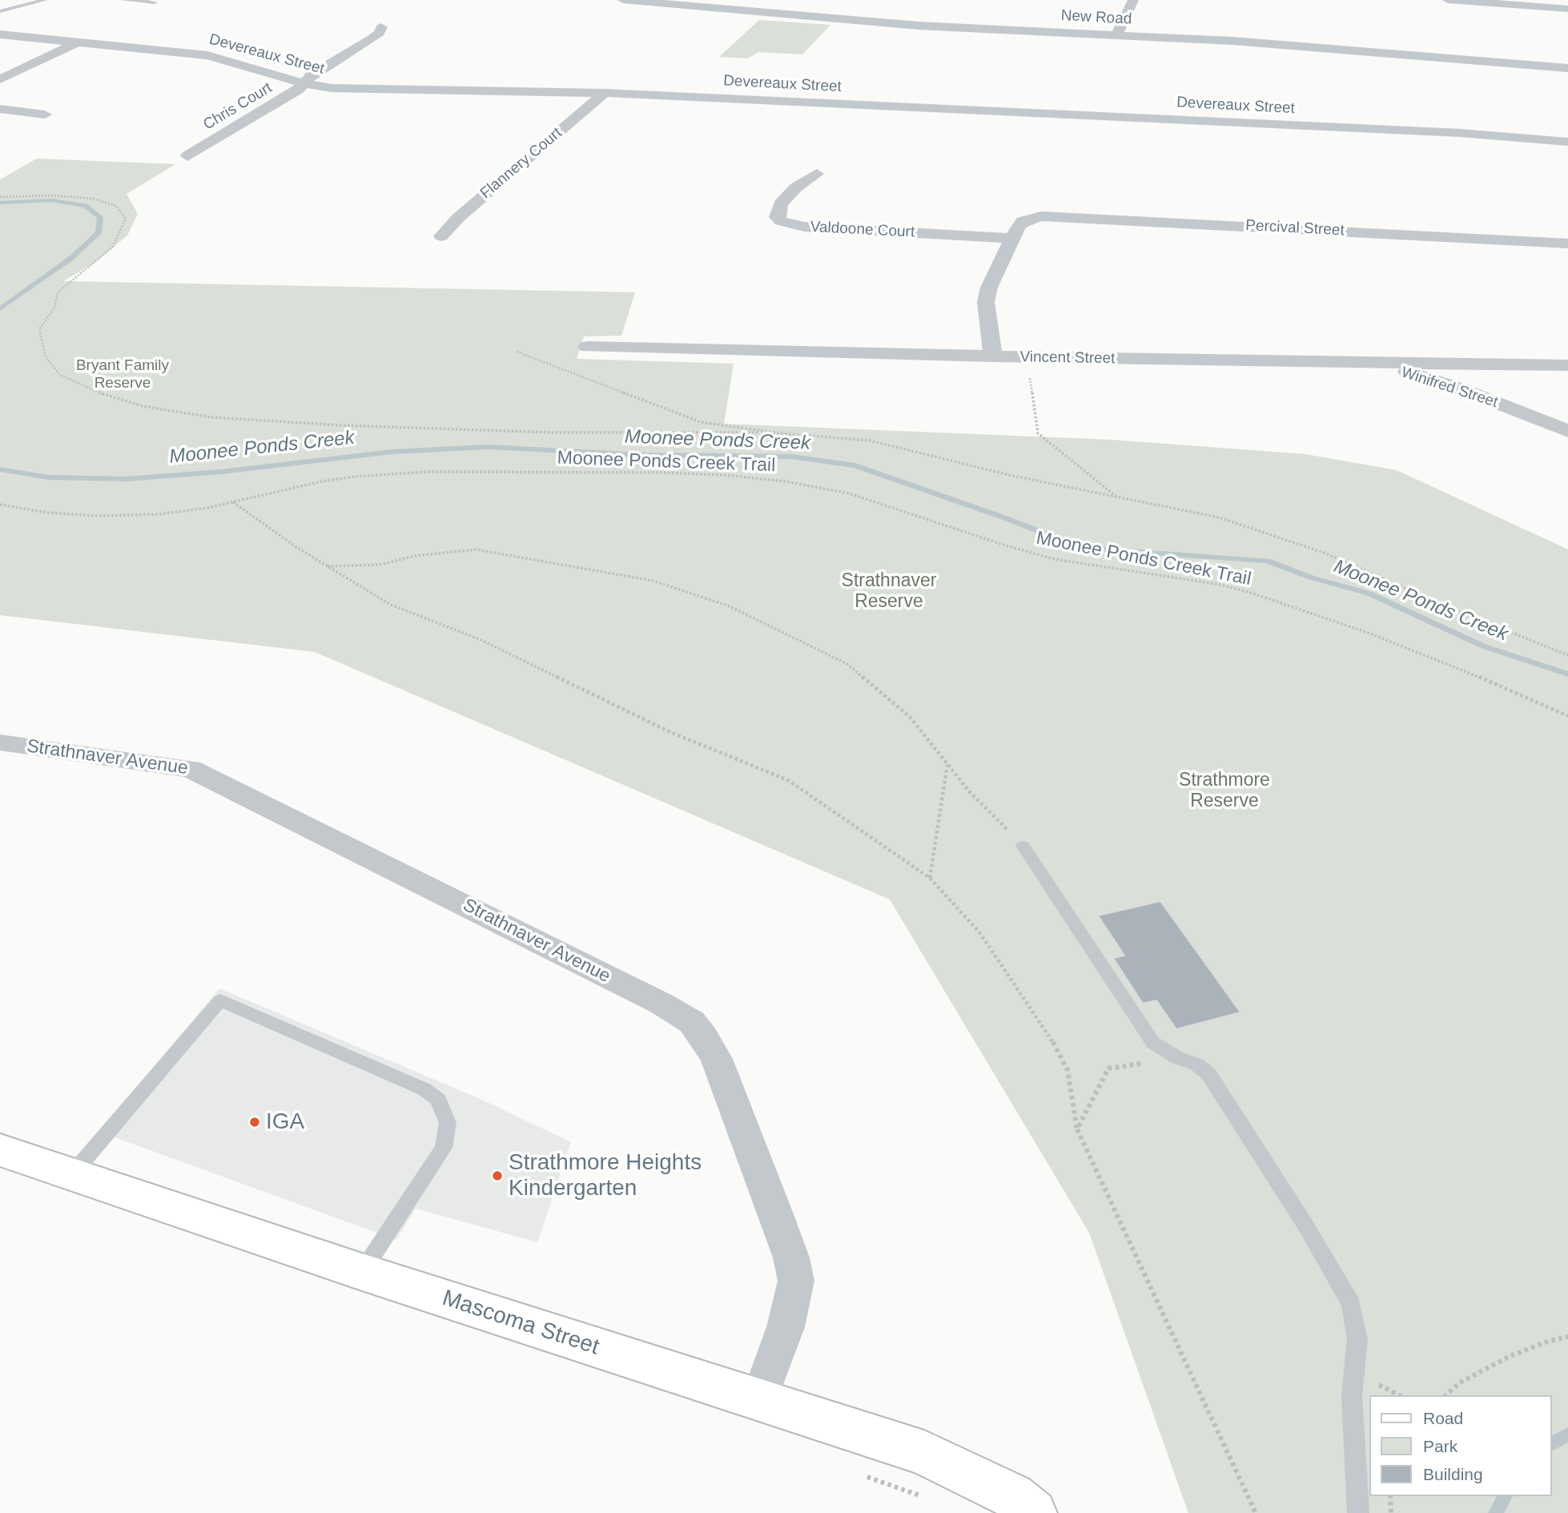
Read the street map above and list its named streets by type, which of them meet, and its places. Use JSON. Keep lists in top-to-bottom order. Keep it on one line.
{"streets":{"main road":["Mascoma Street"],"street":["New Road","Devereaux Street","Chris Court","Flannery Court","Percival Street","Valdoone Court","Vincent Street","Winifred Street","Strathnaver Avenue"],"path":["Moonee Ponds Creek Trail"]},"crossings":[["Devereaux Street","Chris Court"],["Devereaux Street","Flannery Court"],["Percival Street","Valdoone Court"],["Vincent Street","Winifred Street"],["Strathnaver Avenue","Mascoma Street"]],"water":["Moonee Ponds Creek"],"parks":["Bryant Family Reserve","Strathnaver Reserve","Strathmore Reserve"],"places":["IGA","Strathmore Heights Kindergarten"],"legend":["Road","Park","Building"]}
